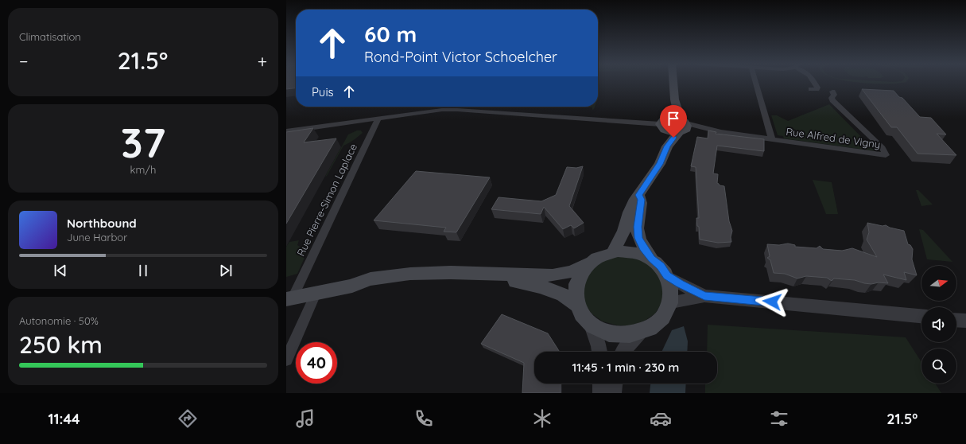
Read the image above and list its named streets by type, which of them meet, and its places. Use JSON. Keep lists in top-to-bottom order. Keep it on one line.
{"streets":{"street":["Rue Alfred de Vigny","Rue Pierre-Simon Laplace"]},"north":"right","page":{"tile":["Climatisation",["37","km/h"],["Autonomie · 50%","250 km"]],"turn":["60 m","Rond-Point Victor Schoelcher"],"heat":["−","21.5°","+"],"then":"Puis","song":["Northbound","June Harbor"],"limit":"40","trip":"11:45 · 1 min · 230 m","tabs":["11:44","21.5°"]}}
